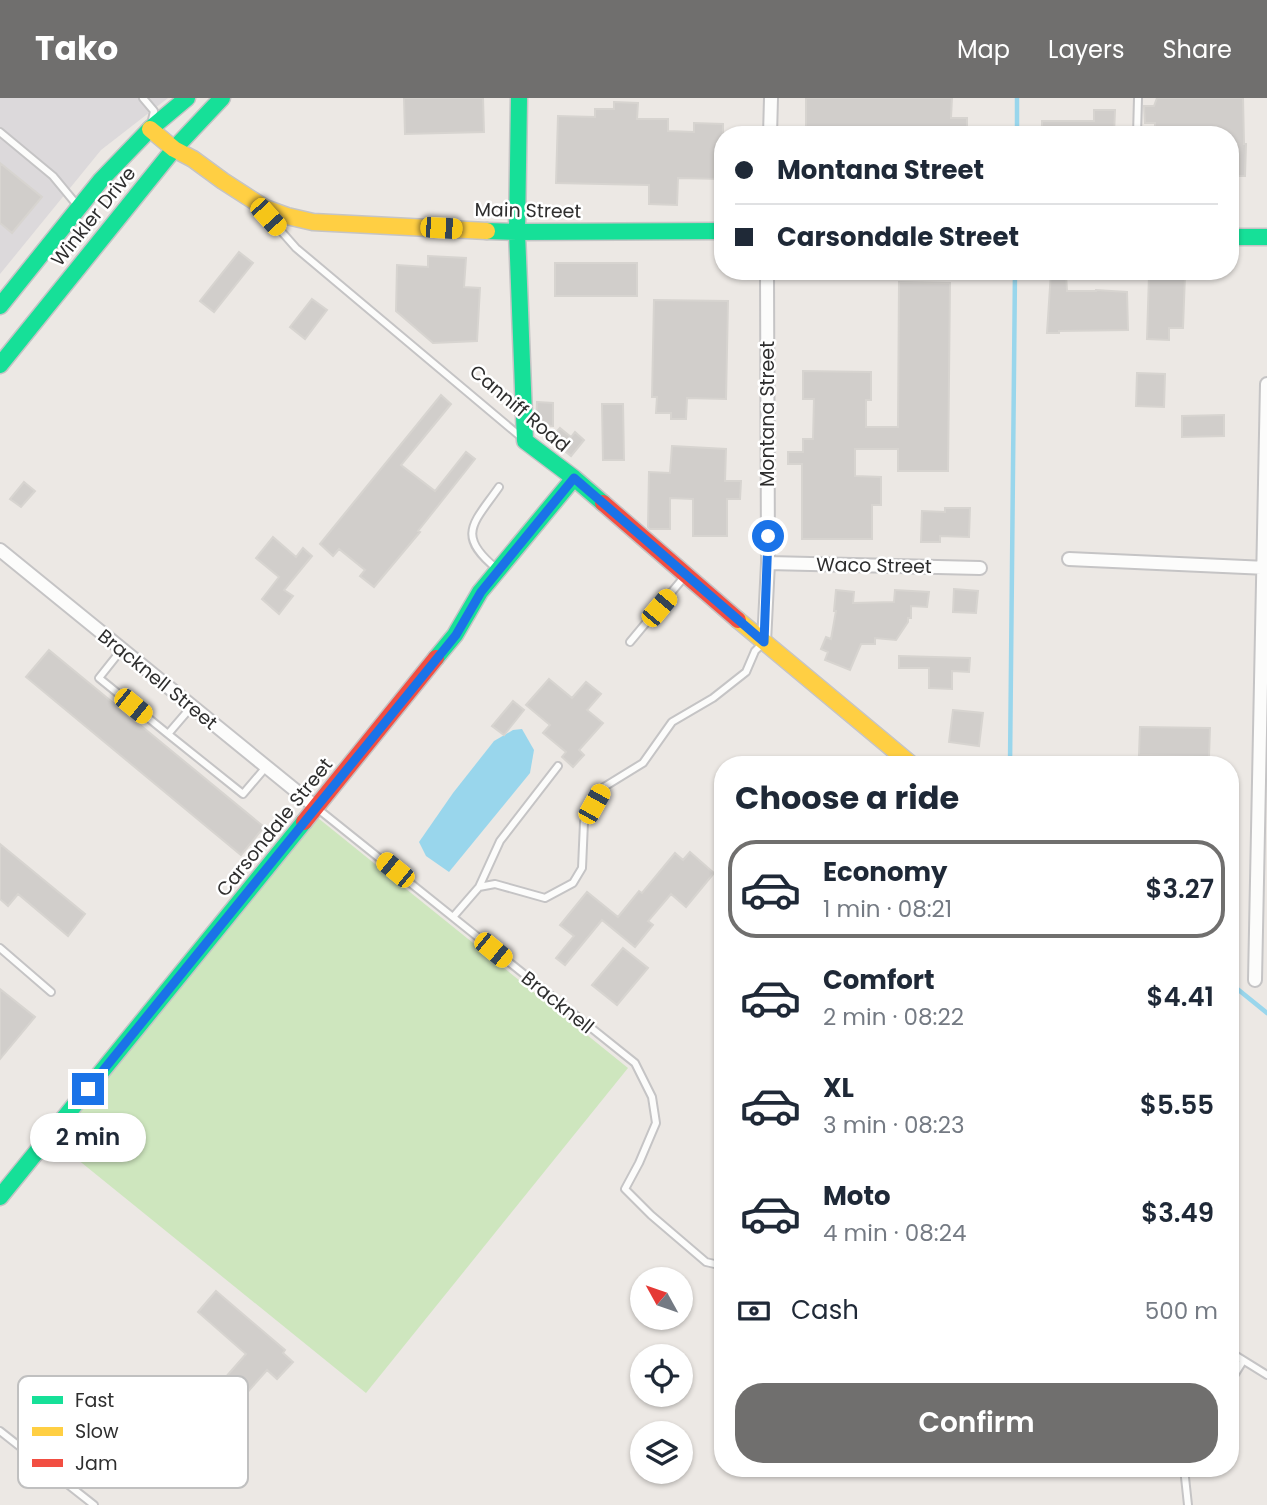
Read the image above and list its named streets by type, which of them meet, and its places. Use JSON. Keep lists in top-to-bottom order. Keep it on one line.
{"streets":{"street":["Main Street","Winkler Drive","Canniff Road","Montana Street","Waco Street","Bracknell Street","Carsondale Street"],"lane":["Bracknell"]},"crossings":[["Main Street","Winkler Drive"],["Main Street","Canniff Road"],["Canniff Road","Montana Street"],["Canniff Road","Carsondale Street"],["Montana Street","Waco Street"],["Bracknell Street","Carsondale Street"],["Bracknell Street","Bracknell"],["Carsondale Street","Bracknell"]],"legend":["Fast","Slow","Jam"],"north":"top left","page":{"header":"Tako","nav":["Map","Layers","Share"],"banner":["Montana Street","Carsondale Street"],"heading":"Choose a ride","list":[{"name":"Economy","note":"1 min · 08:21","value":"$3.27"},{"name":"Comfort","note":"2 min · 08:22","value":"$4.41"},{"name":"XL","note":"3 min · 08:23","value":"$5.55"},{"name":"Moto","note":"4 min · 08:24","value":"$3.49"}],"bubble":"2 min","pay":["Cash","500 m"],"buttons":"Confirm"}}
